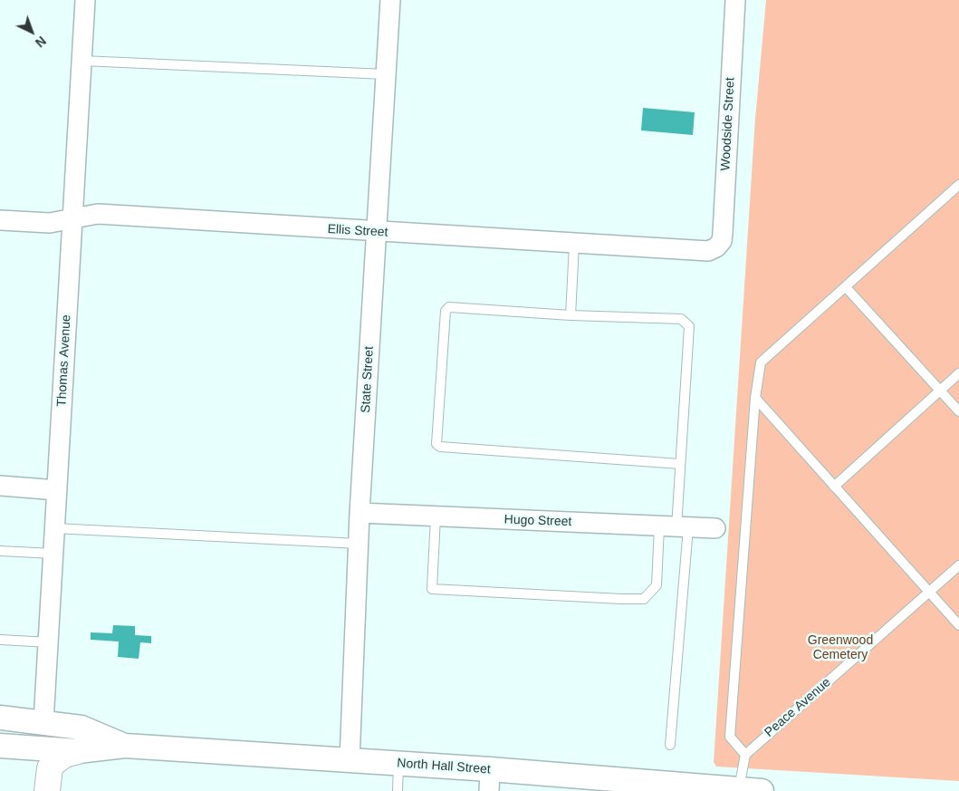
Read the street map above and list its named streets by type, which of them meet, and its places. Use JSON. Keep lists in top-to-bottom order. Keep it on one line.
{"streets":{"street":["Woodside Street","Ellis Street","Thomas Avenue","State Street","Hugo Street","North Hall Street"],"lane":["Peace Avenue"]},"crossings":[["Woodside Street","Ellis Street"],["Ellis Street","Thomas Avenue"],["Ellis Street","State Street"],["Thomas Avenue","North Hall Street"],["State Street","Hugo Street"],["State Street","North Hall Street"]],"parks":["Greenwood Cemetery"],"north":"bottom right"}
